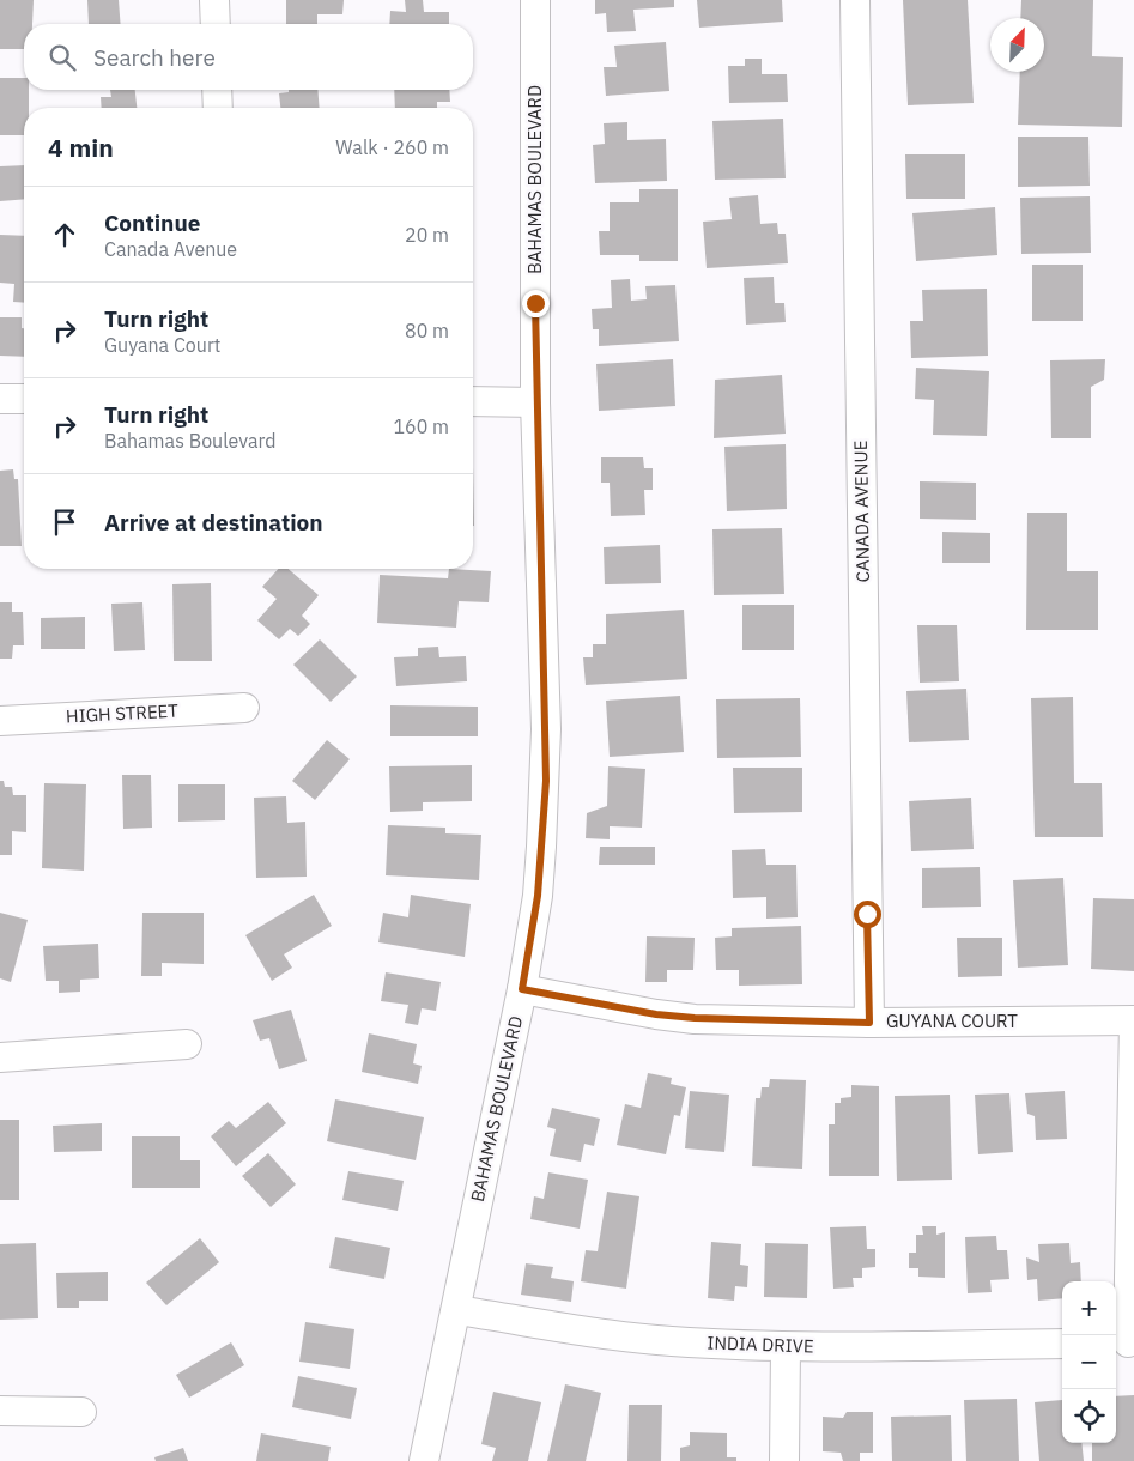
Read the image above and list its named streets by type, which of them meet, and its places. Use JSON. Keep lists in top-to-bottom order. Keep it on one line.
{"streets":{"street":["BAHAMAS BOULEVARD","CANADA AVENUE","HIGH STREET","GUYANA COURT","INDIA DRIVE"]},"crossings":[["BAHAMAS BOULEVARD","GUYANA COURT"],["BAHAMAS BOULEVARD","INDIA DRIVE"],["CANADA AVENUE","GUYANA COURT"]],"north":"top right","page":{"search":"Search here","heading":["4 min","Walk · 260 m"],"list":[["Continue","Canada Avenue","20 m"],["Turn right","Guyana Court","80 m"],["Turn right","Bahamas Boulevard","160 m"],"Arrive at destination"],"map_buttons":["+","−"]}}
